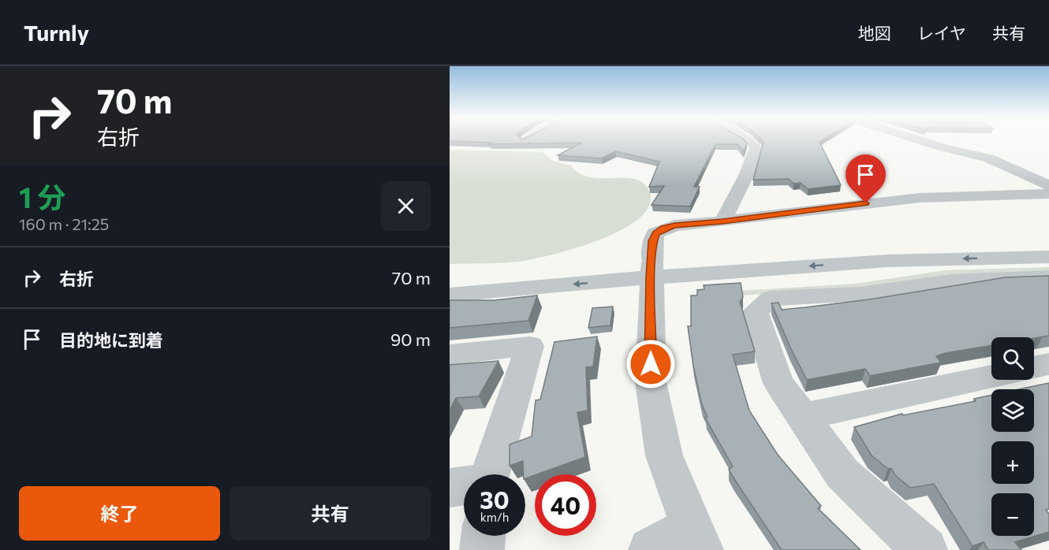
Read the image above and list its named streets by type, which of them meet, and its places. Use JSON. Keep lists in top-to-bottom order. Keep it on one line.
{"page":{"header":"Turnly","nav":["地図","レイヤ","共有"],"turn":["70 m","右折"],"heading":["1 分","160 m · 21:25"],"list":[{"name":"右折","value":"70 m"},{"name":"目的地に到着","value":"90 m"}],"map_buttons":["+","−"],"speed":"30 km/h","limit":"40","buttons":["終了","共有"]}}
